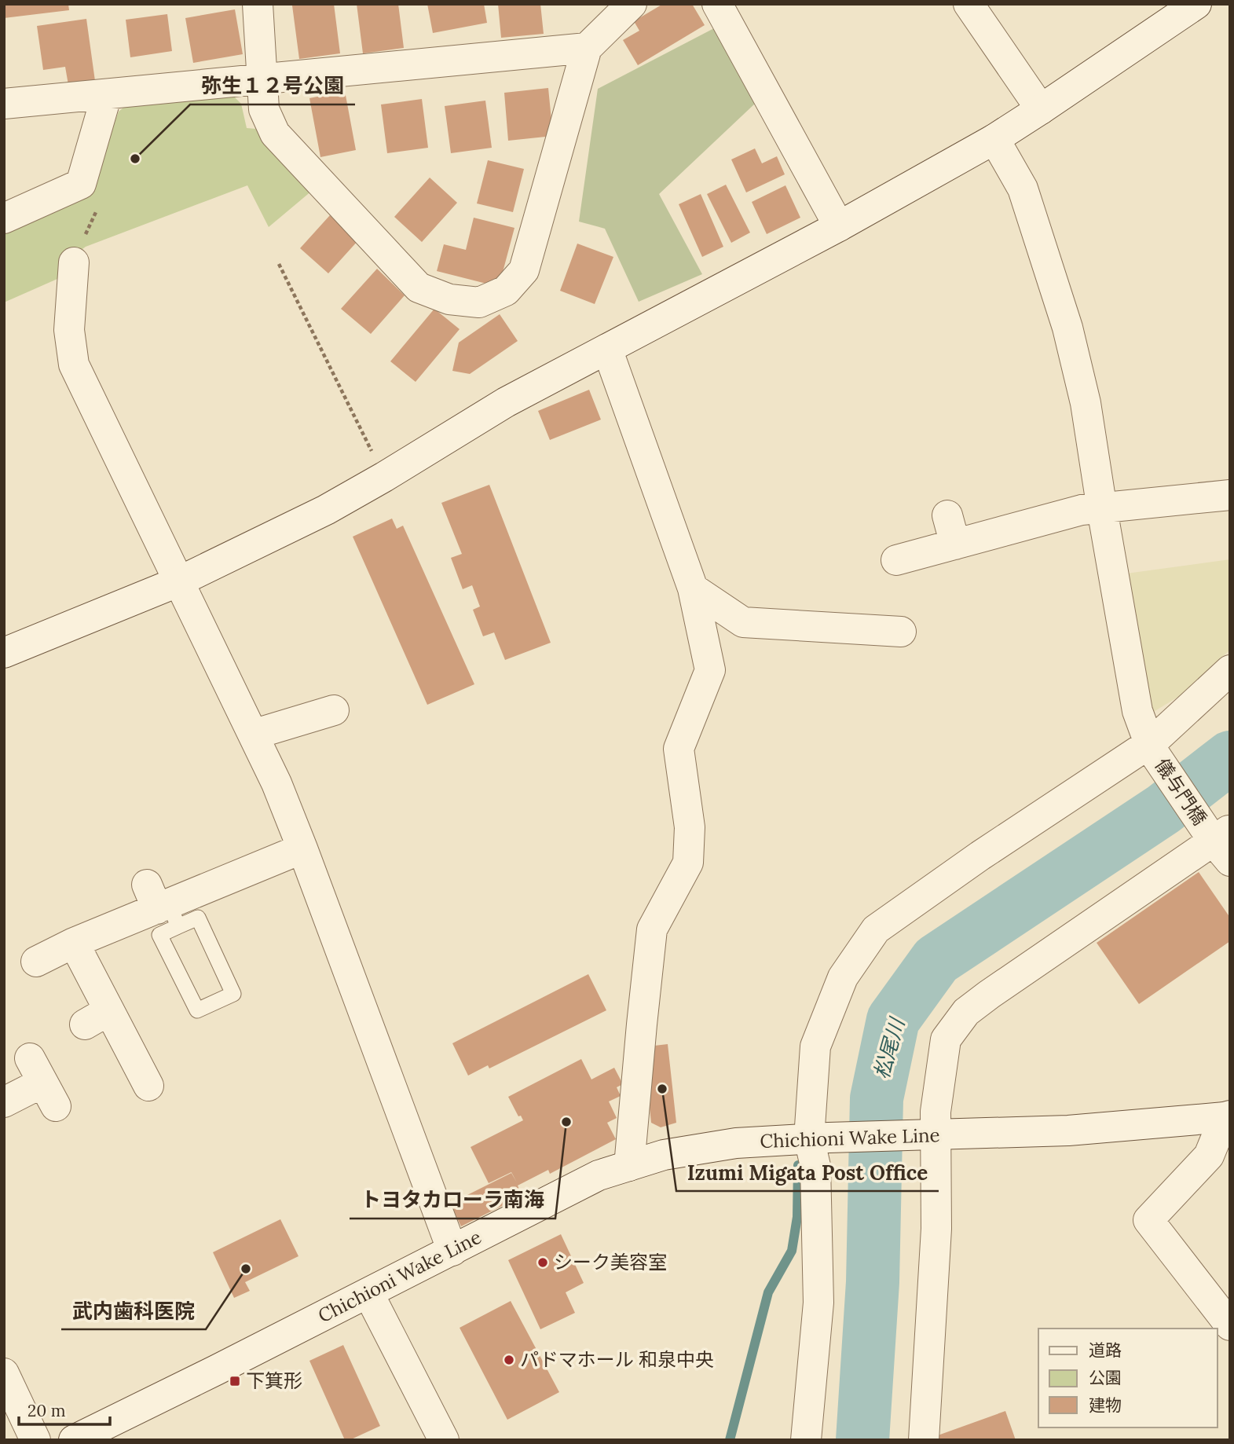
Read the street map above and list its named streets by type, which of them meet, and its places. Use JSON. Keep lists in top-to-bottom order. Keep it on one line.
{"streets":{"street":["儀与門橋","Chichioni Wake Line"]},"water":["松尾川"],"places":{"other":["弥生１２号公園","Izumi Migata Post Office","トヨタカローラ南海","シーク美容室","武内歯科医院","パドマホール 和泉中央"],"transit":["下箕形"]},"legend":["道路","公園","建物"],"scale_bar":"20 m"}
